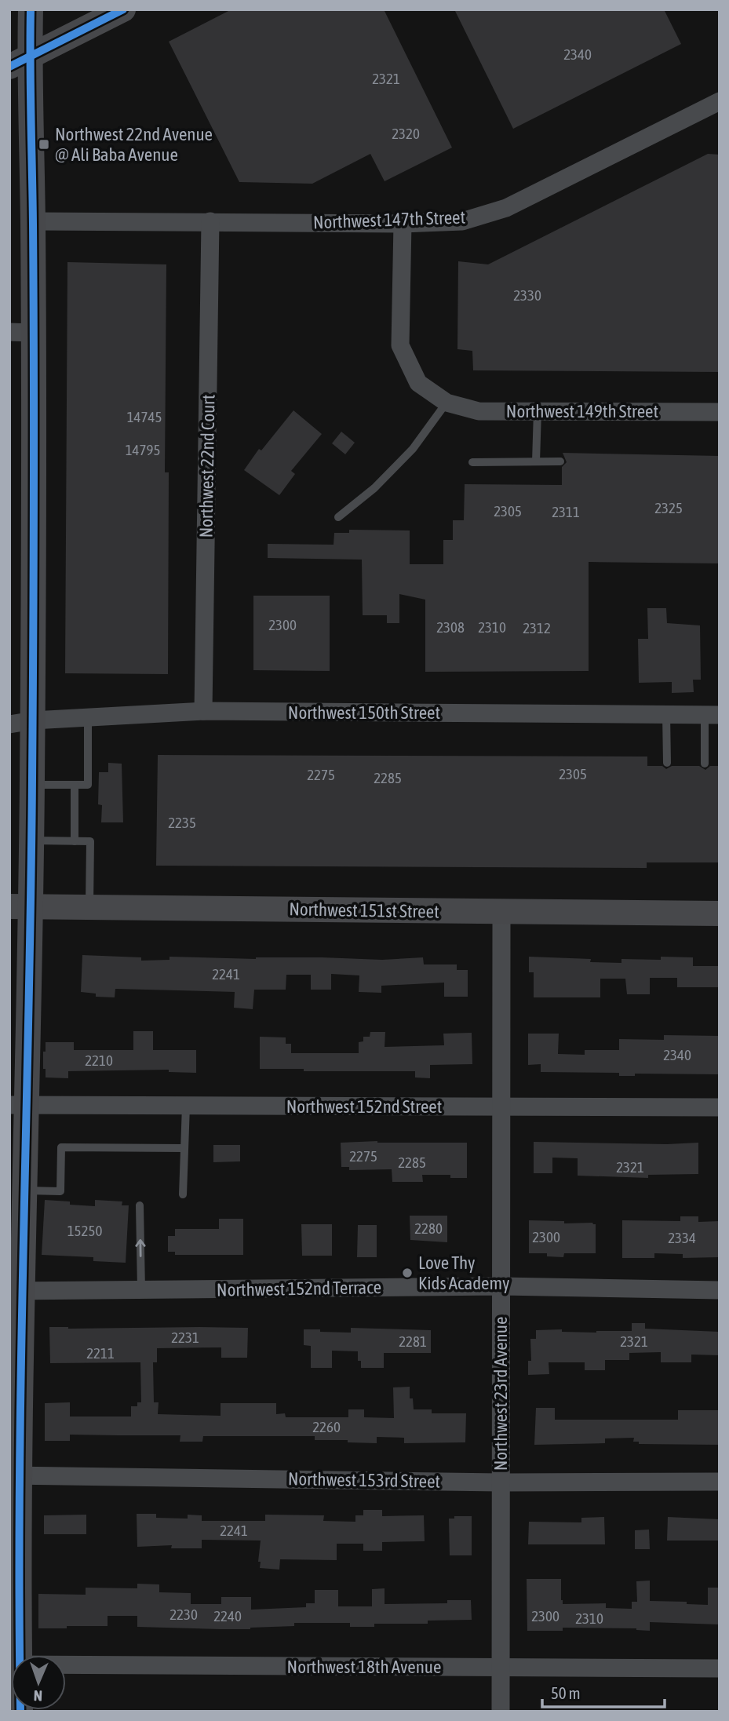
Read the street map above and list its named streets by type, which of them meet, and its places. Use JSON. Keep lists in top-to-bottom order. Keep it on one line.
{"streets":{"main road":["Northwest 151st Street"],"street":["Northwest 147th Street","Northwest 149th Street","Northwest 22nd Court","Northwest 150th Street","Northwest 152nd Street","Northwest 152nd Terrace","Northwest 23rd Avenue","Northwest 153rd Street","Northwest 18th Avenue"]},"crossings":[["Northwest 147th Street","Northwest 149th Street"],["Northwest 147th Street","Northwest 22nd Court"],["Northwest 22nd Court","Northwest 150th Street"],["Northwest 151st Street","Northwest 23rd Avenue"],["Northwest 152nd Street","Northwest 23rd Avenue"],["Northwest 152nd Terrace","Northwest 23rd Avenue"],["Northwest 23rd Avenue","Northwest 153rd Street"],["Northwest 23rd Avenue","Northwest 18th Avenue"]],"places":{"transit":["Northwest 22nd Avenue @ Ali Baba Avenue"],"other":["Love Thy Kids Academy"]},"house_numbers":["2340","2321","2320","2330","14745","14795","2325","2305","2311","2300","2308","2310","2312","2305","2275","2285","2235","2241","2340","2210","2275","2285","2321","2280","15250","2300","2334","2231","2281","2321","2211","2260","2241","2230","2240","2300","2310"],"scale_bar":"50 m","north":"bottom"}
